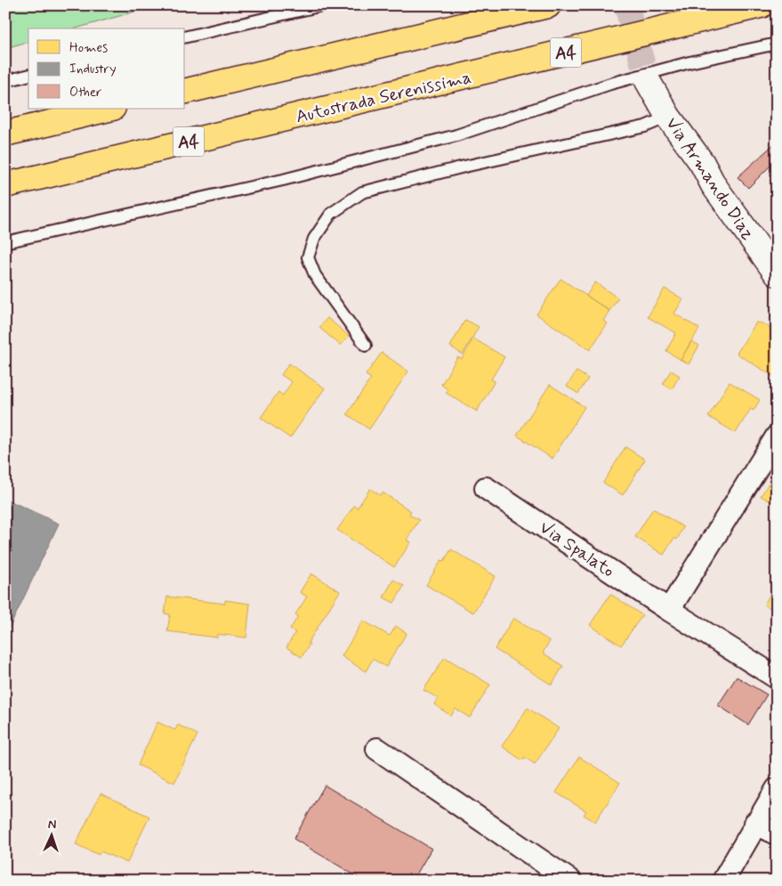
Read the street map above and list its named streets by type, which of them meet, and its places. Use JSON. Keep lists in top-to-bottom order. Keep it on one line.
{"streets":{"highway":["A4","Autostrada Serenissima"],"street":["Via Armando Diaz","Via Spalato"]},"legend":["Homes","Industry","Other"],"north":"top"}
